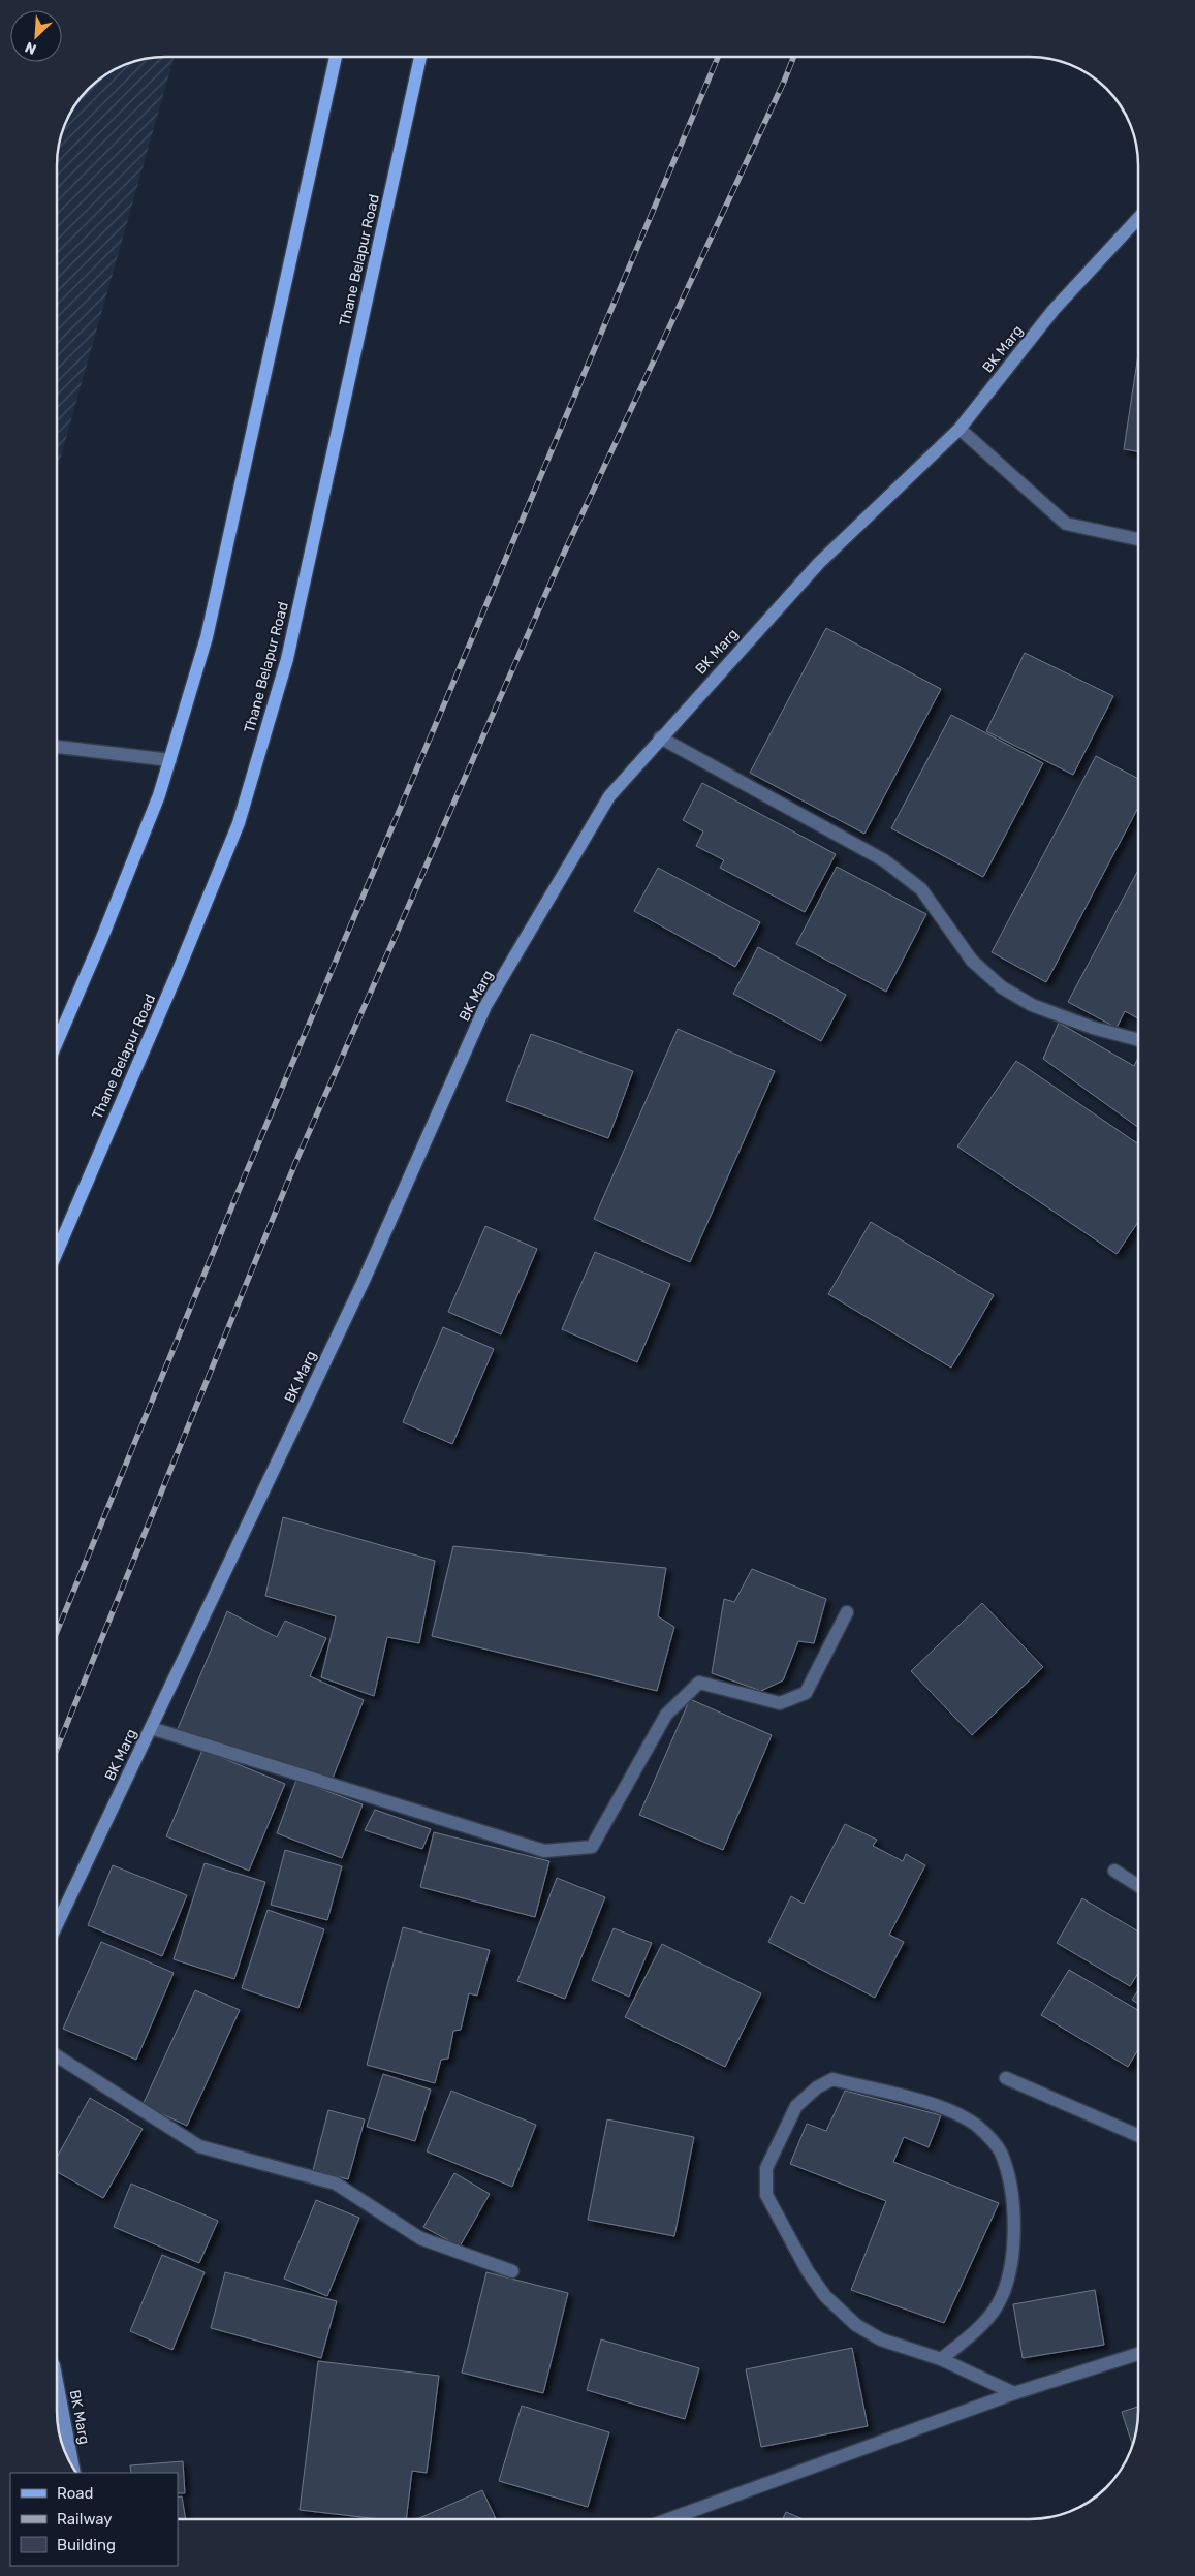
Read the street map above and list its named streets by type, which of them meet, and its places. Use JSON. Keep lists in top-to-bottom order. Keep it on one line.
{"streets":{"main road":["Thane Belapur Road"],"street":["BK Marg"]},"legend":["Road","Railway","Building"],"north":"bottom left"}
